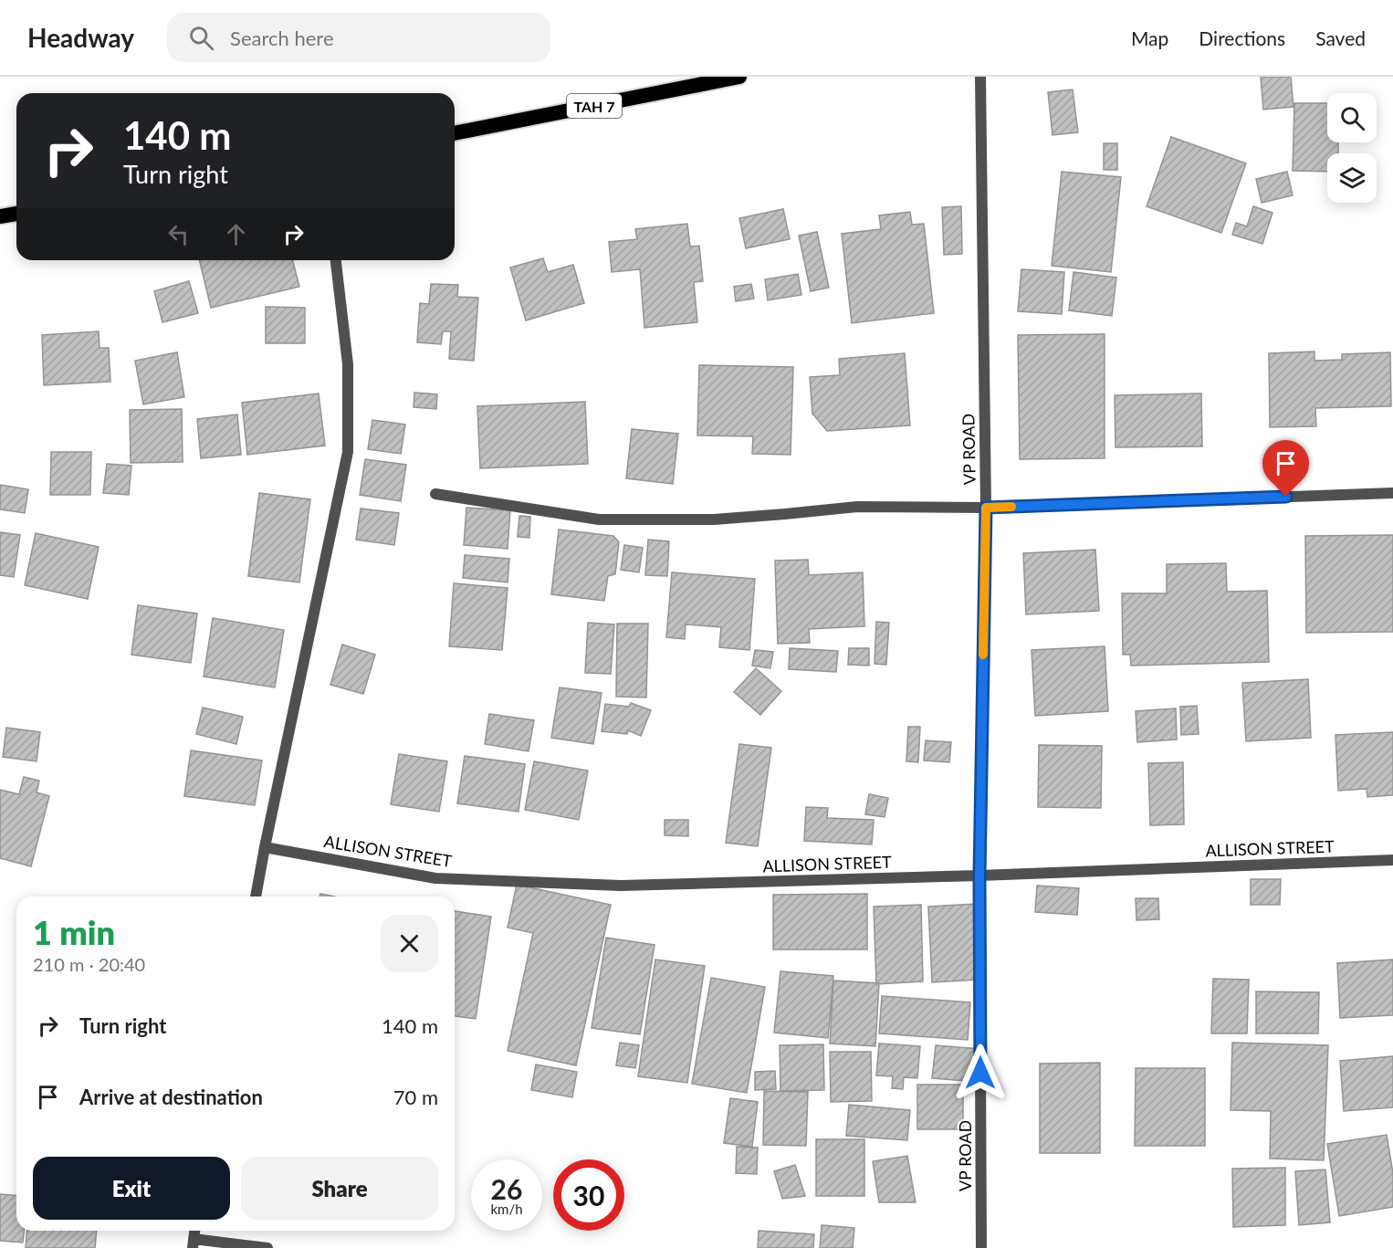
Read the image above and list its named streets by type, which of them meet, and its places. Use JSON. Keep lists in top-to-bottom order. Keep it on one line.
{"streets":{"highway":["TAH 7"],"street":["VP ROAD","ALLISON STREET"]},"crossings":[["VP ROAD","ALLISON STREET"]],"page":{"header":"Headway","search":"Search here","nav":["Map","Directions","Saved"],"turn":["140 m","Turn right"],"heading":["1 min","210 m · 20:40"],"list":[{"name":"Turn right","value":"140 m"},{"name":"Arrive at destination","value":"70 m"}],"buttons":["Exit","Share"],"speed":"26 km/h","limit":"30"}}
